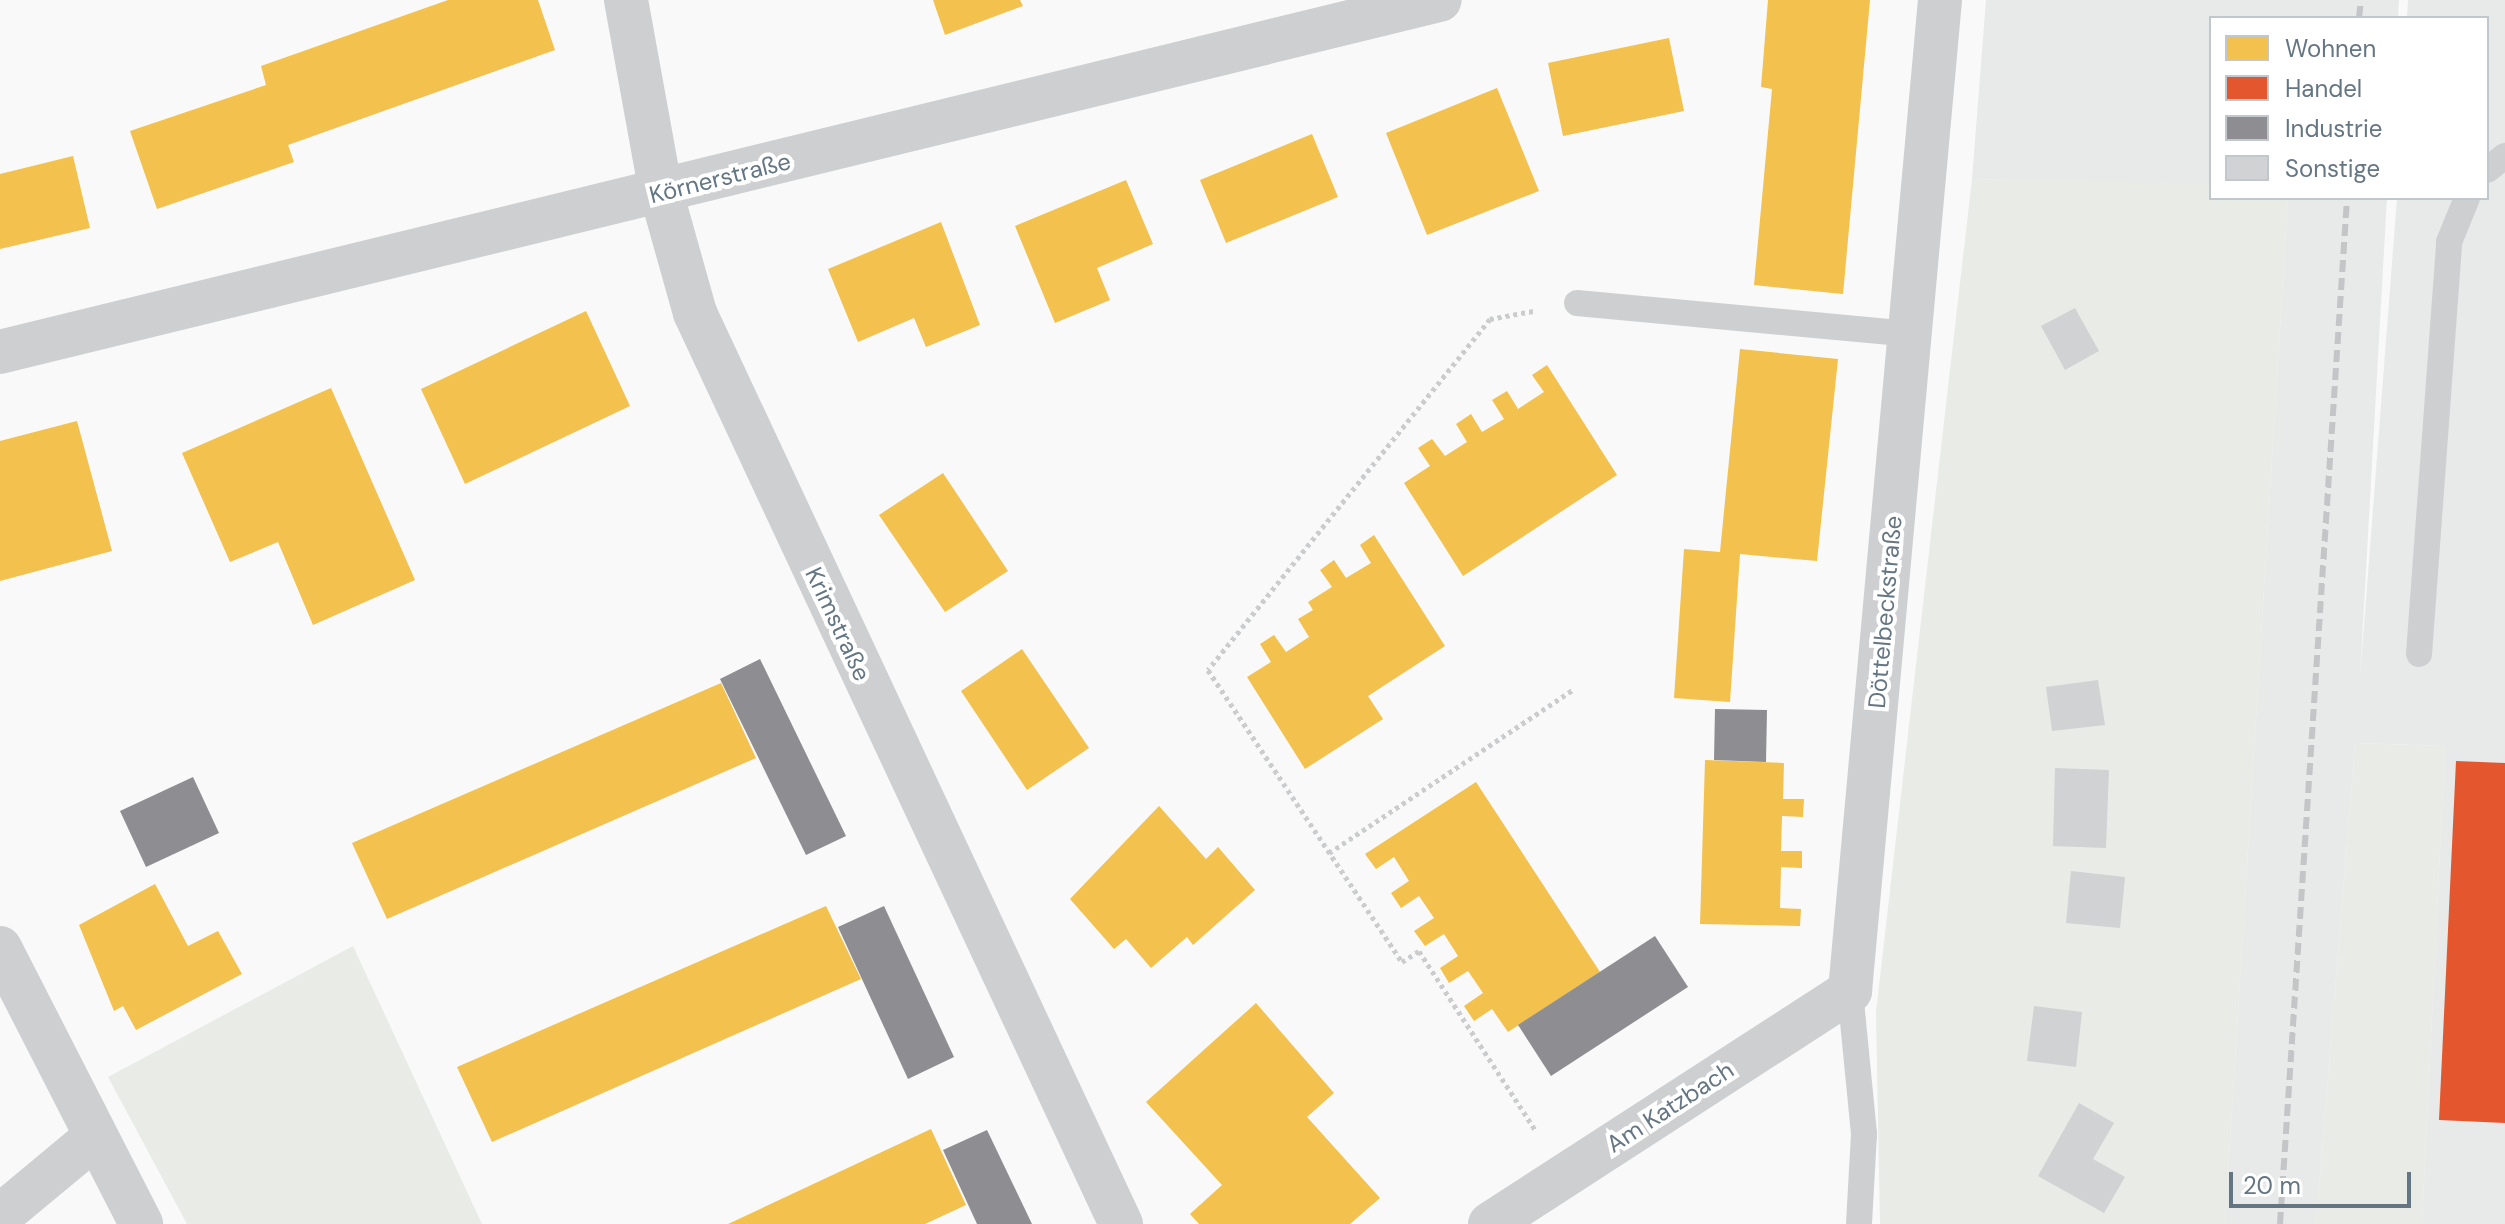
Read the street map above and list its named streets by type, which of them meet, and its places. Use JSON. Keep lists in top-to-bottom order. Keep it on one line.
{"streets":{"street":["Körnerstraße","Döttelbeckstraße","Krimstraße","Am Katzbach"]},"crossings":[["Körnerstraße","Krimstraße"],["Döttelbeckstraße","Am Katzbach"]],"legend":["Wohnen","Handel","Industrie","Sonstige"],"scale_bar":"20 m"}
